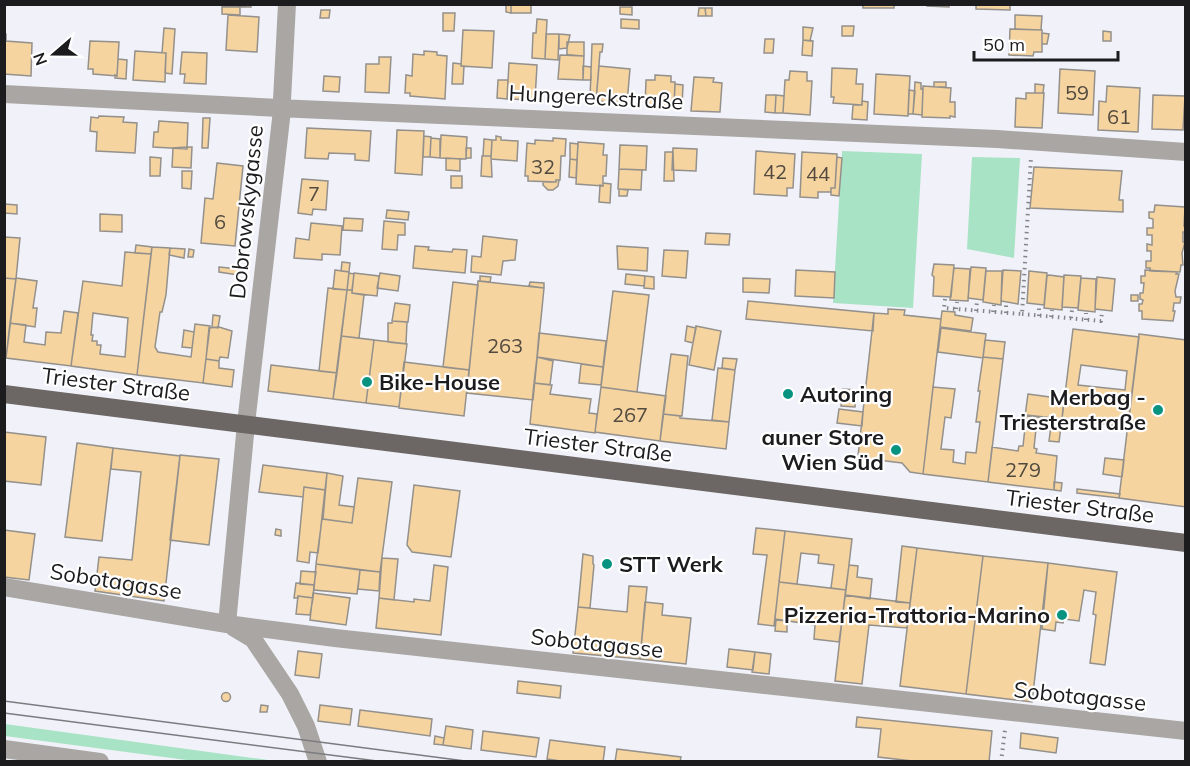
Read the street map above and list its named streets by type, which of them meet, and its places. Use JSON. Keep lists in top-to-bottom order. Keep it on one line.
{"streets":{"main road":["Triester Straße"],"street":["Hungereckstraße","Dobrowskygasse","Sobotagasse"]},"crossings":[["Hungereckstraße","Dobrowskygasse"],["Dobrowskygasse","Triester Straße"],["Dobrowskygasse","Sobotagasse"]],"places":["Bike-House","Autoring","Merbag - Triesterstraße","auner Store Wien Süd","STT Werk","Pizzeria-Trattoria-Marino"],"house_numbers":["59","61","32","42","44","7","6","263","267","279"],"scale_bar":"50 m","north":"left"}
